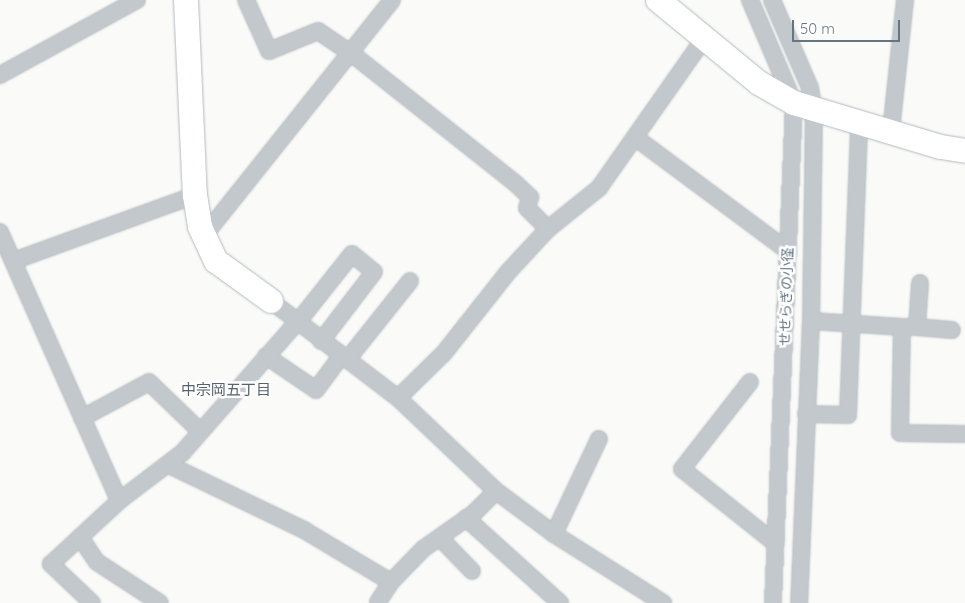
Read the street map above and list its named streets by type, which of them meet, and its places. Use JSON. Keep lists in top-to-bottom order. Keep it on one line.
{"streets":{"street":["せせらぎの小径"]},"districts":["中宗岡五丁目"],"scale_bar":"50 m"}
